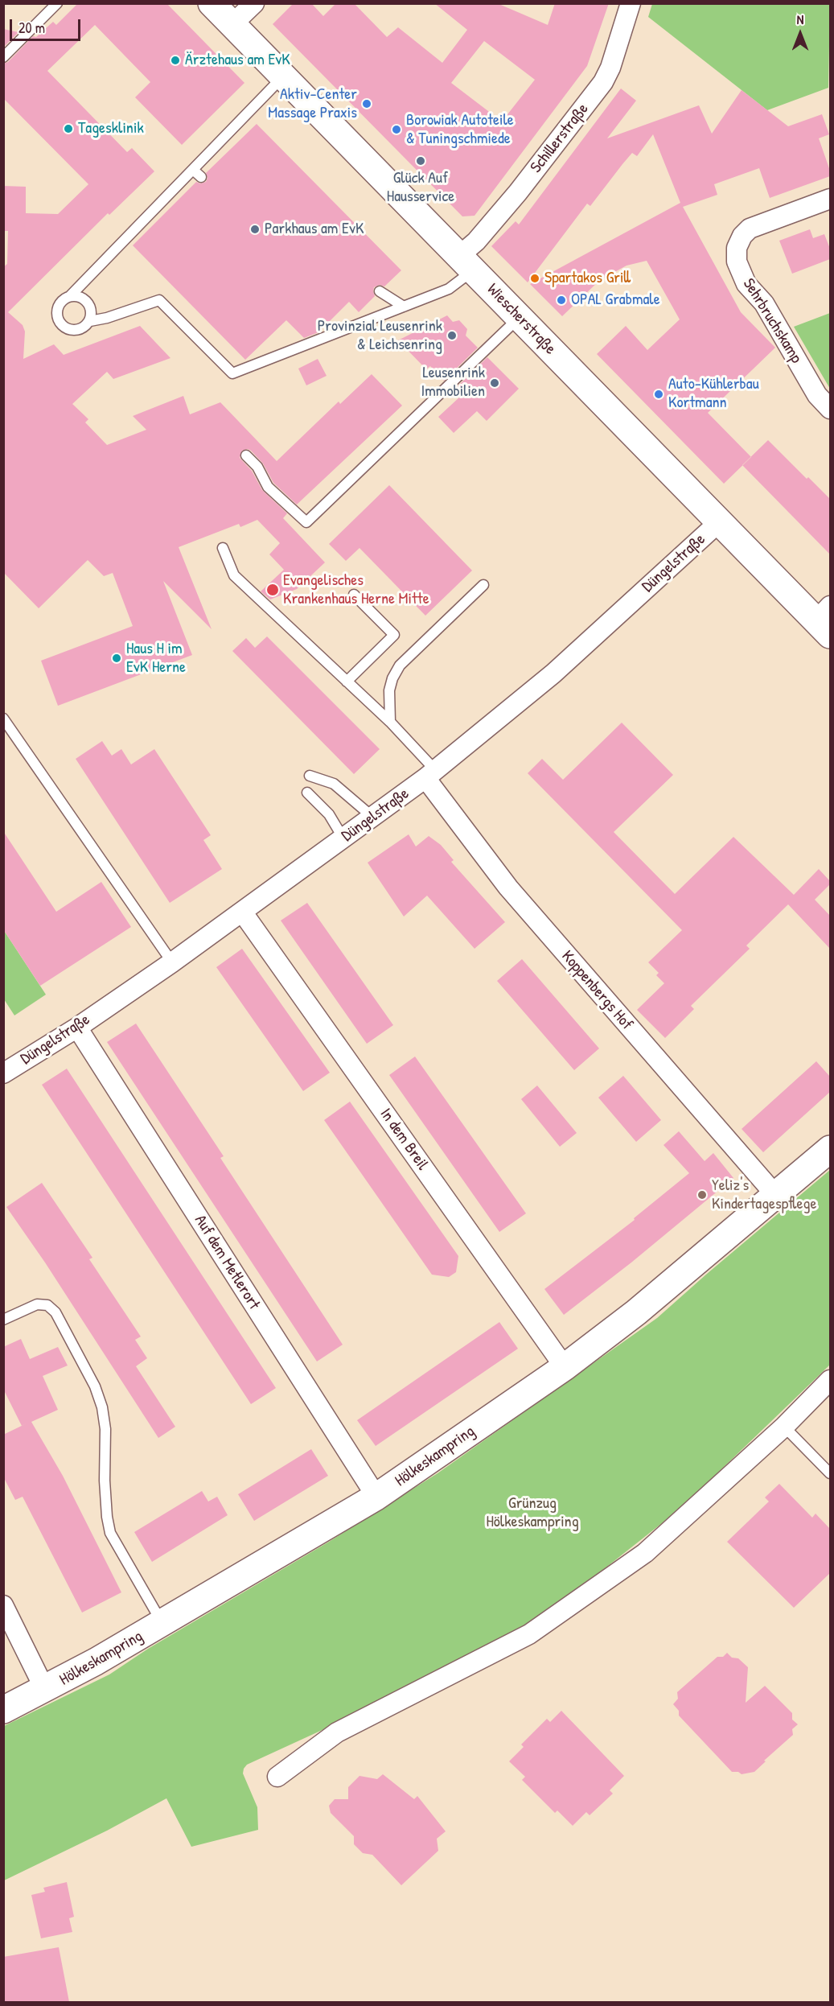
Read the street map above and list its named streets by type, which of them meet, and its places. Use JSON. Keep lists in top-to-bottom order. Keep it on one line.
{"streets":{"street":["Schillerstraße","Wiescherstraße","Sehrbruchskamp","Düngelstraße","Koppenbergs Hof","In dem Breil","Auf dem Metlerort","Hölkeskampring"]},"crossings":[["Schillerstraße","Wiescherstraße"],["Wiescherstraße","Düngelstraße"],["Düngelstraße","Koppenbergs Hof"],["Düngelstraße","In dem Breil"],["Düngelstraße","Auf dem Metlerort"],["Koppenbergs Hof","Hölkeskampring"],["In dem Breil","Hölkeskampring"],["Auf dem Metlerort","Hölkeskampring"]],"parks":["Grünzug Hölkeskampring"],"places":["Ärztehaus am EvK","Aktiv-Center Massage Praxis","Tagesklinik","Borowiak Autoteile & Tuningschmiede","Glück Auf Hausservice","Parkhaus am EvK","Spartakos Grill","OPAL Grabmale","Provinzial Leusenrink & Leichsenring","Leusenrink Immobilien","Auto-Kühlerbau Kortmann","Evangelisches Krankenhaus Herne Mitte","Haus H im EvK Herne","Yeliz's Kindertagespflege"],"scale_bar":"20 m","north":"top"}
